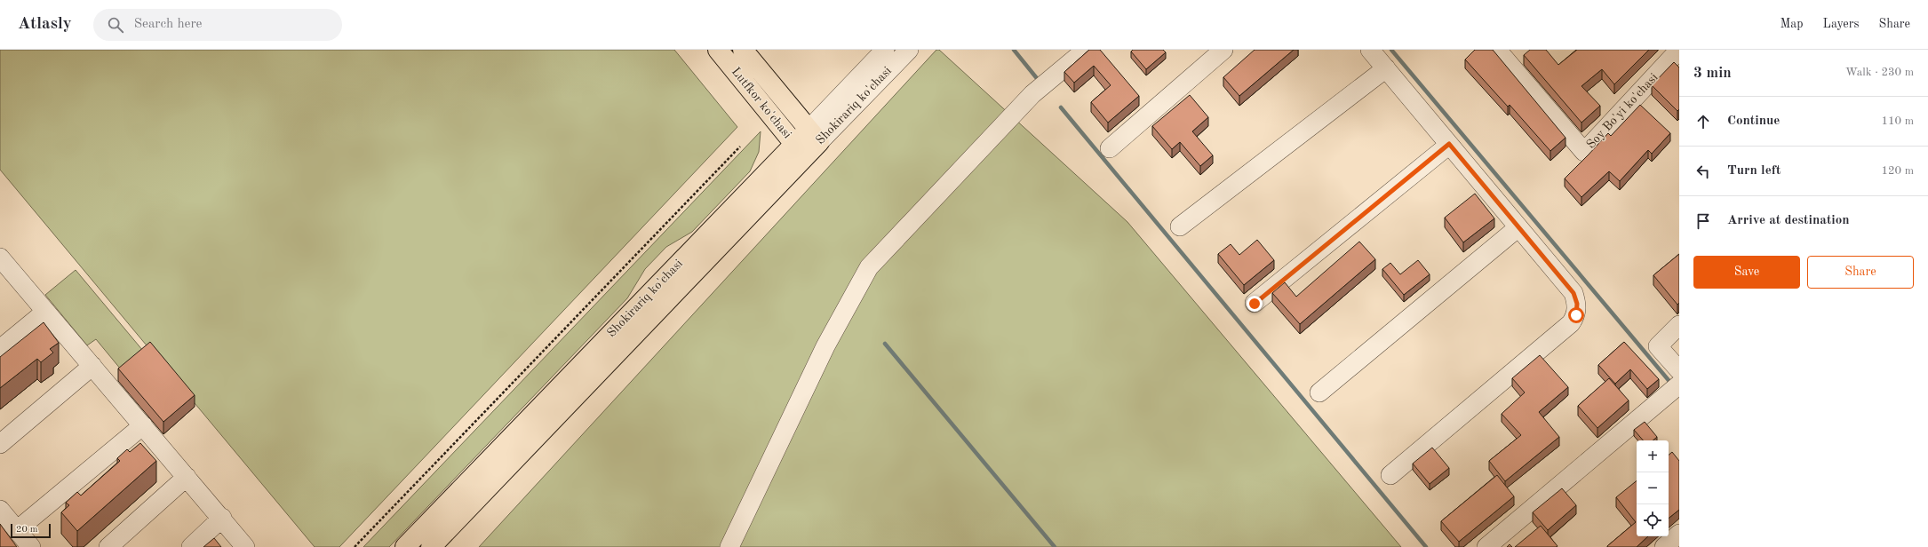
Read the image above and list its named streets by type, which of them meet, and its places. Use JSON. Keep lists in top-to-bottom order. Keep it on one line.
{"streets":{"main road":["Lutfkor ko'chasi","Shokirariq ko'chasi"],"street":["Soy Bo'yi ko'chasi"]},"crossings":[["Lutfkor ko'chasi","Shokirariq ko'chasi"]],"scale_bar":"20 m","page":{"header":"Atlasly","search":"Search here","nav":["Map","Layers","Share"],"heading":["3 min","Walk · 230 m"],"list":[["Continue","110 m"],["Turn left","120 m"],"Arrive at destination"],"buttons":["Save","Share"],"map_buttons":["+","−"],"scale":"20 m"}}
